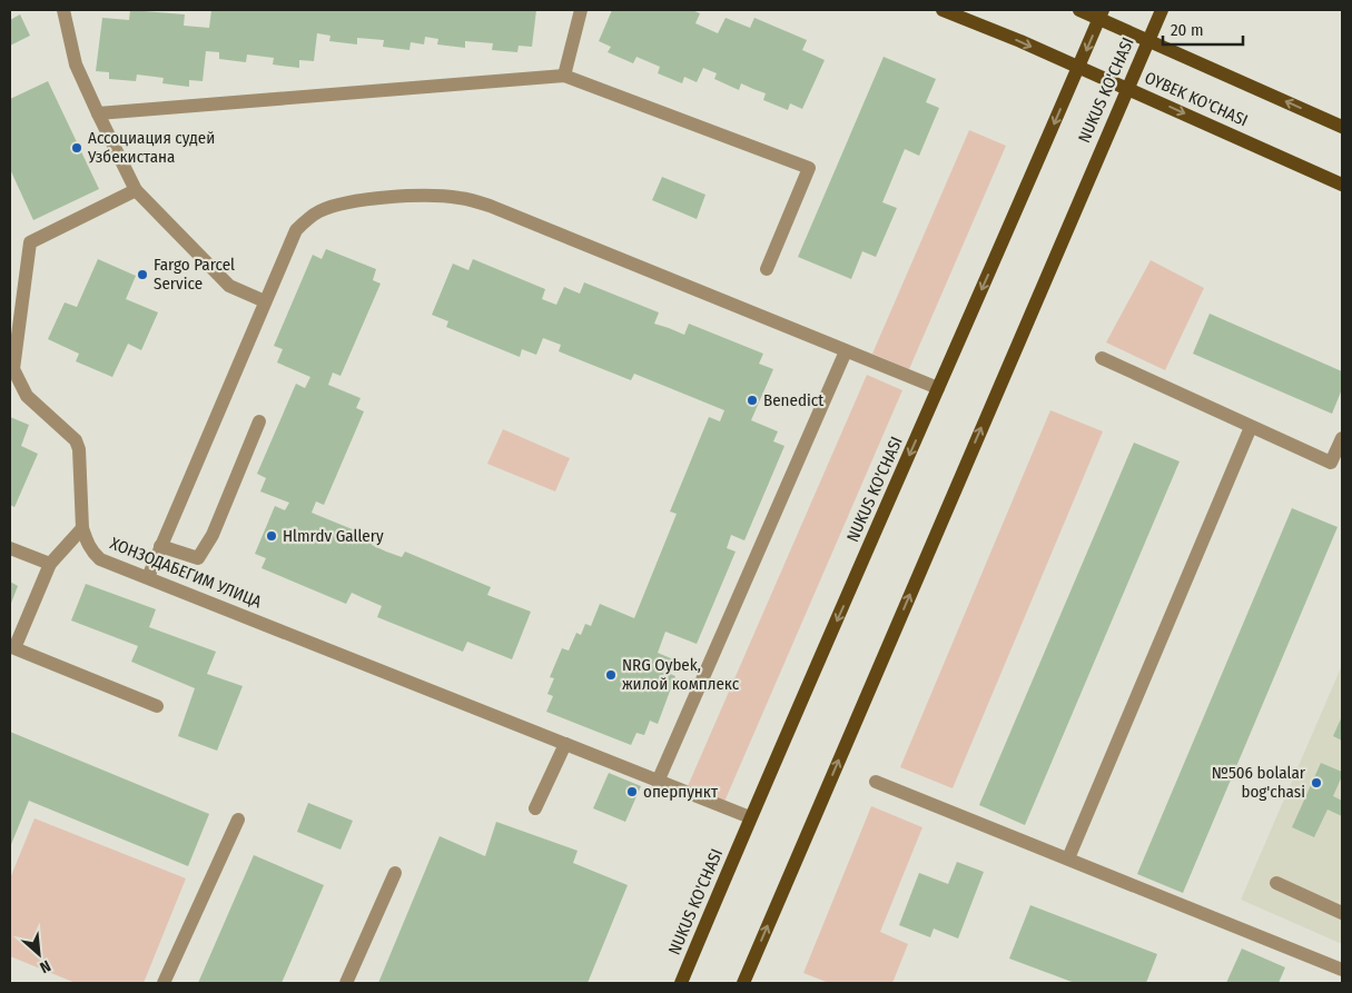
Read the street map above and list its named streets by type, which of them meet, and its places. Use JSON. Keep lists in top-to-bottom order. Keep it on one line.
{"streets":{"main road":["NUKUS KO'CHASI","OYBEK KO'CHASI"],"street":["ХОНЗОДАБЕГИМ УЛИЦА"]},"crossings":[["NUKUS KO'CHASI","OYBEK KO'CHASI"],["NUKUS KO'CHASI","ХОНЗОДАБЕГИМ УЛИЦА"]],"places":["Ассоциация судей Узбекистана","Fargo Parcel Service","Benedict","Hlmrdv Gallery","NRG Oybek, жилой комплекс","№506 bolalar bog'chasi","оперпункт"],"scale_bar":"20 m","north":"bottom right"}
